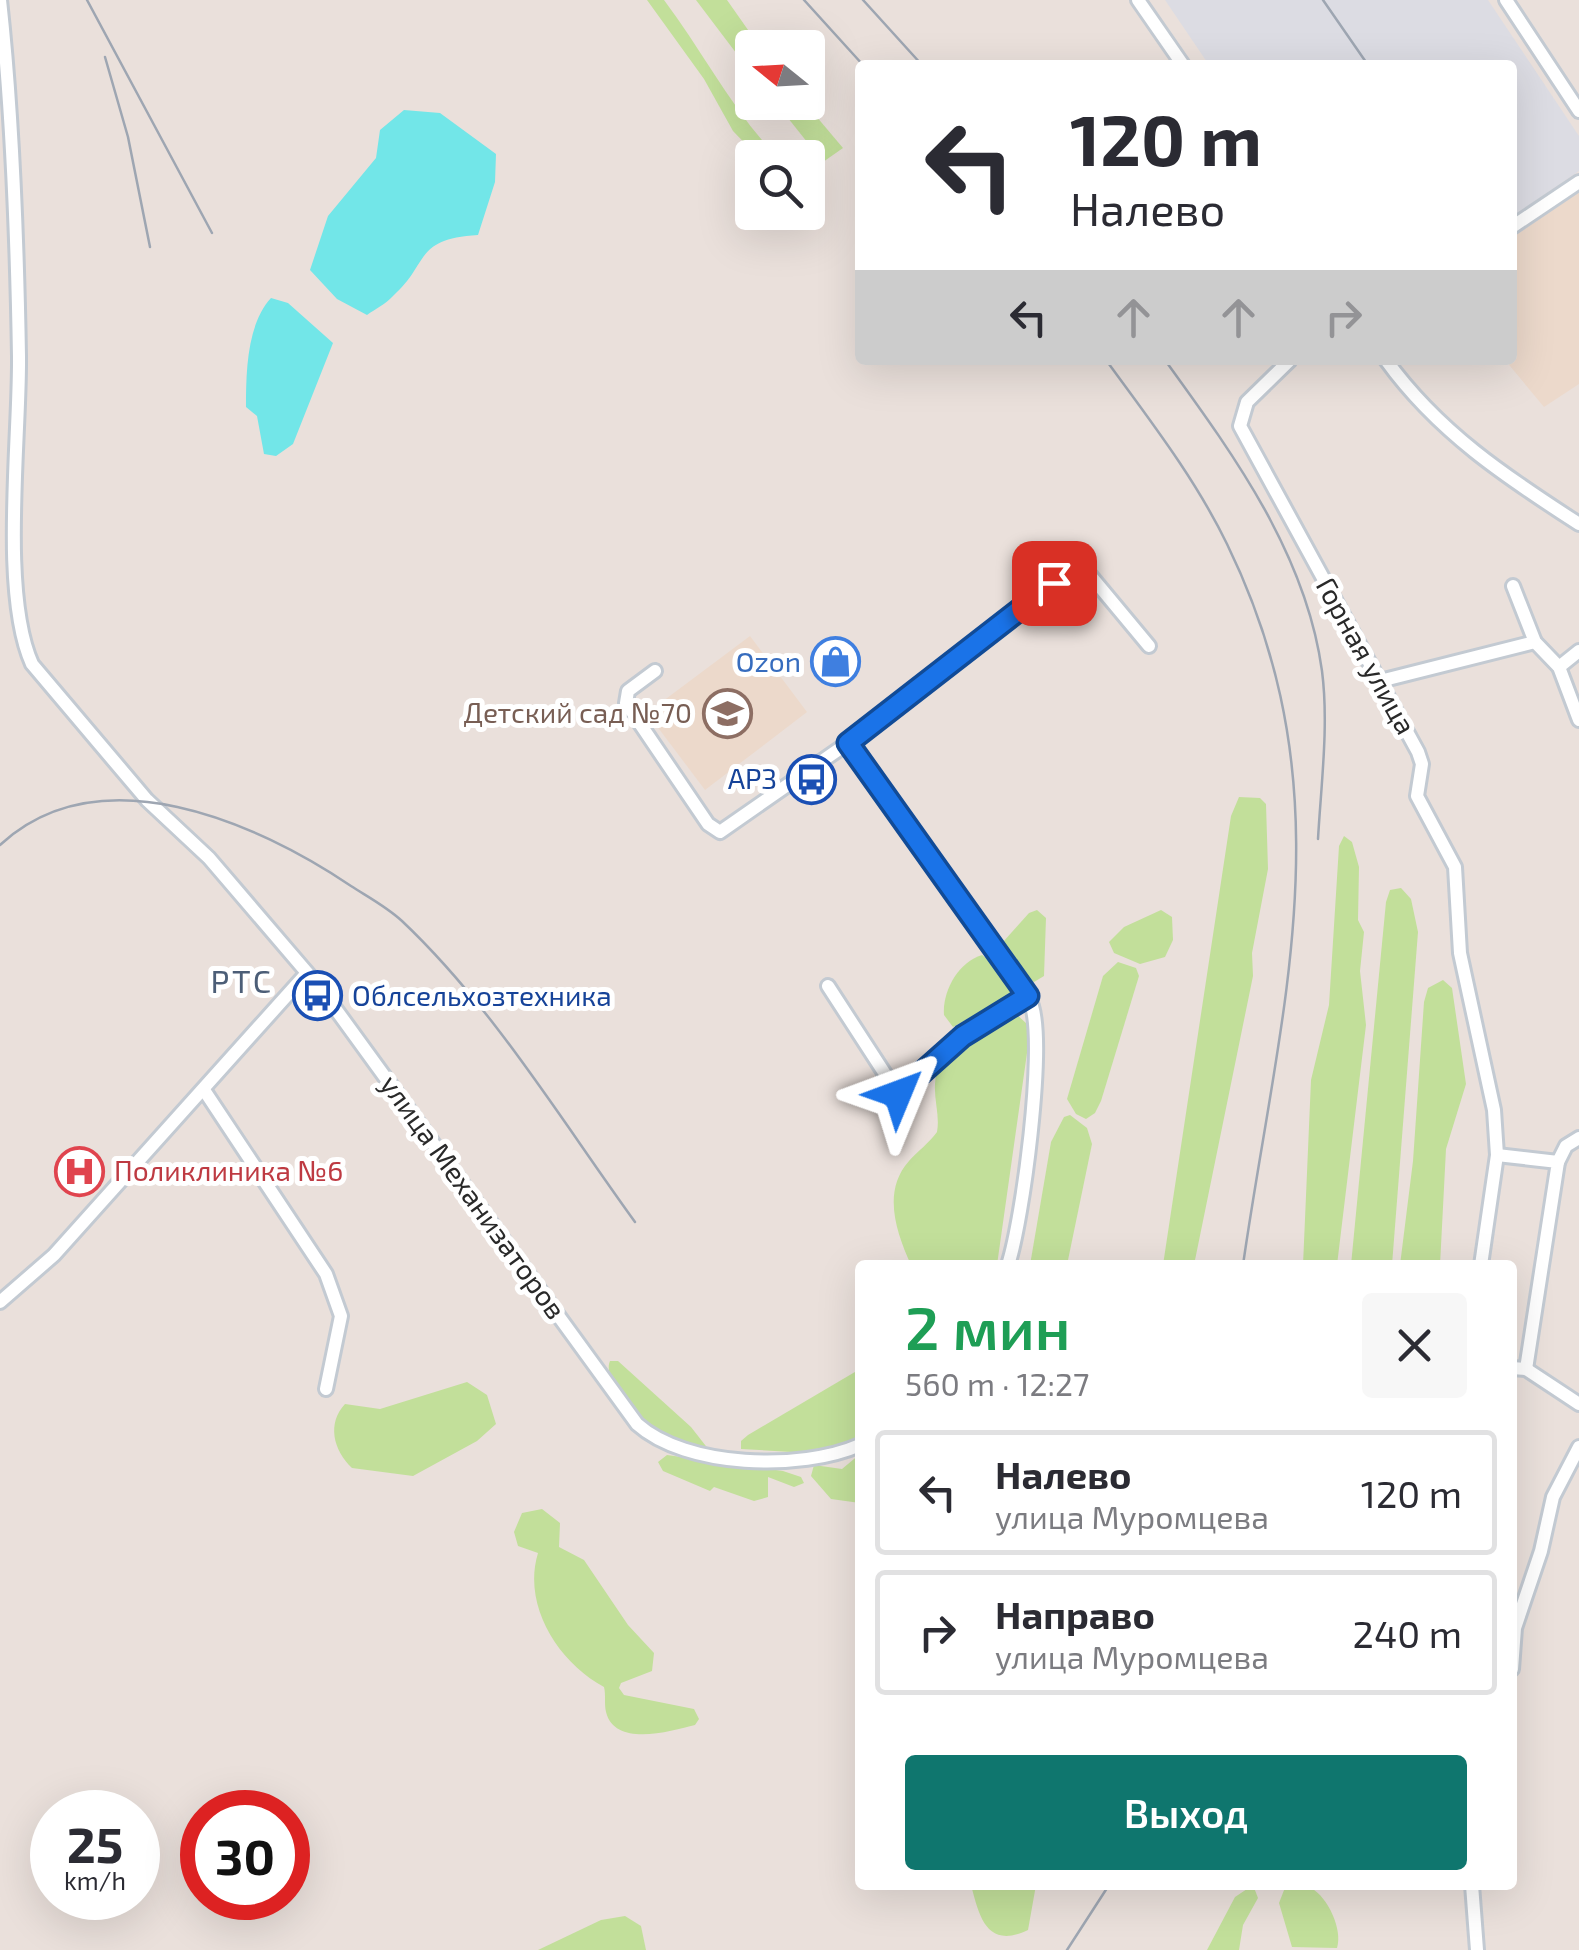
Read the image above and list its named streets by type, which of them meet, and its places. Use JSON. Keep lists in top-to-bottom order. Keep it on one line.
{"streets":{"street":["Горная улица","улица Механизаторов"]},"districts":["РТС"],"places":{"shop":["Ozon"],"school or university":["Детский сад №70"],"bus stop":["АРЗ","Облсельхозтехника"],"hospital":["Поликлиника №6"]},"north":"left","page":{"turn":["120 m","Налево"],"heading":["2 мин","560 m · 12:27"],"list":[{"name":"Налево","note":"улица Муромцева","value":"120 m"},{"name":"Направо","note":"улица Муромцева","value":"240 m"}],"buttons":"Выход","speed":"25 km/h","limit":"30"}}
